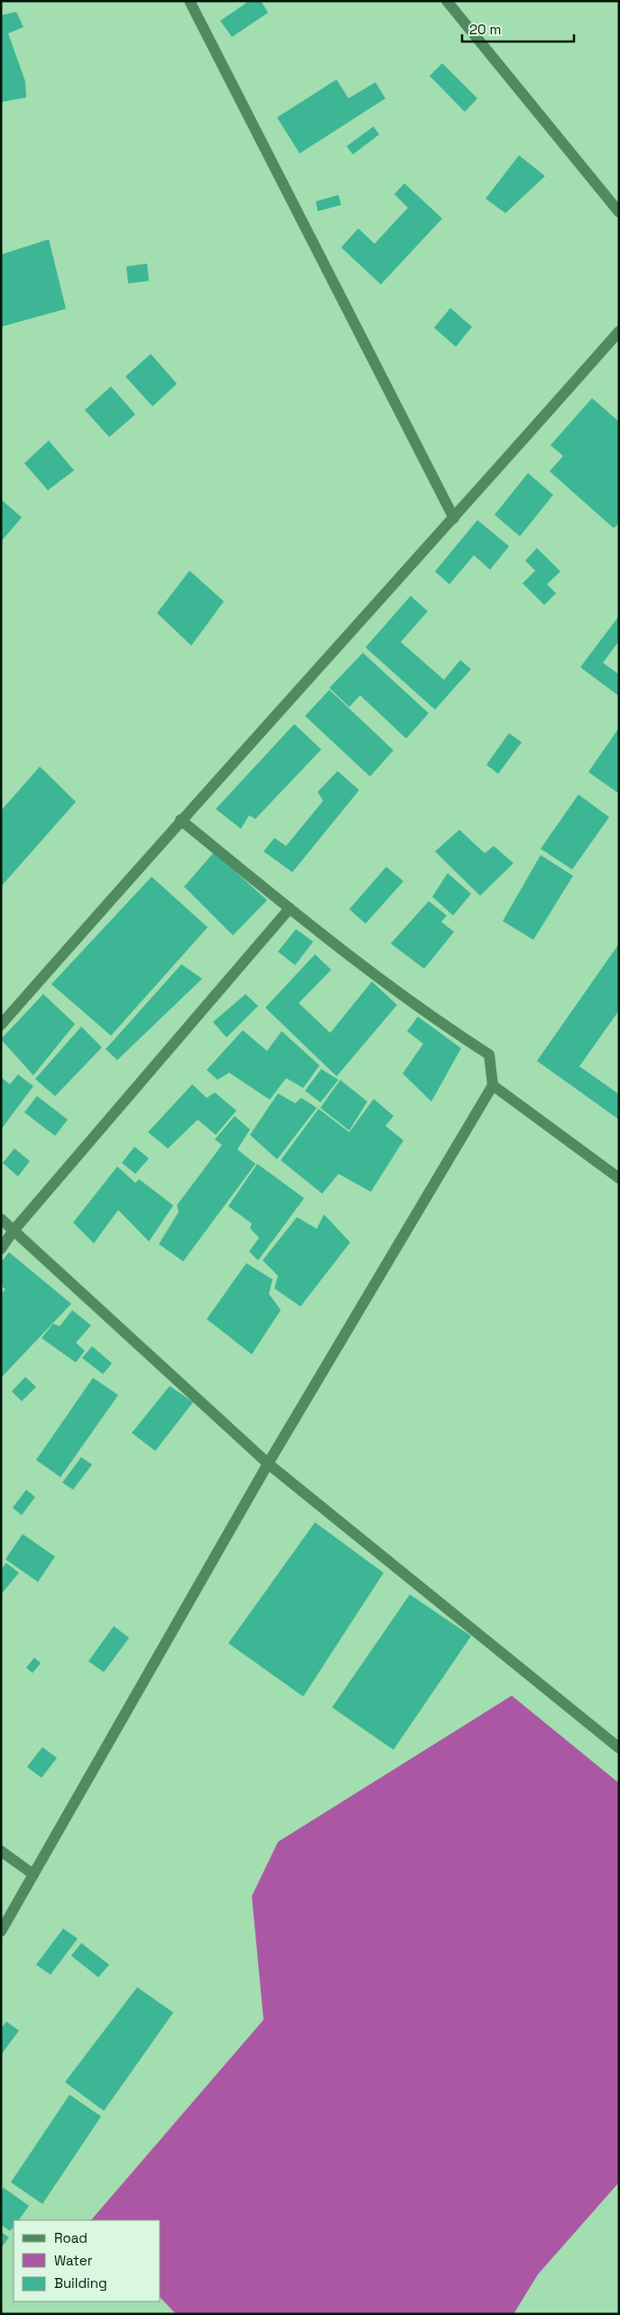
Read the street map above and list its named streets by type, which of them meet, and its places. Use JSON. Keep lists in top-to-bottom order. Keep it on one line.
{"legend":["Road","Water","Building"],"scale_bar":"20 m"}
